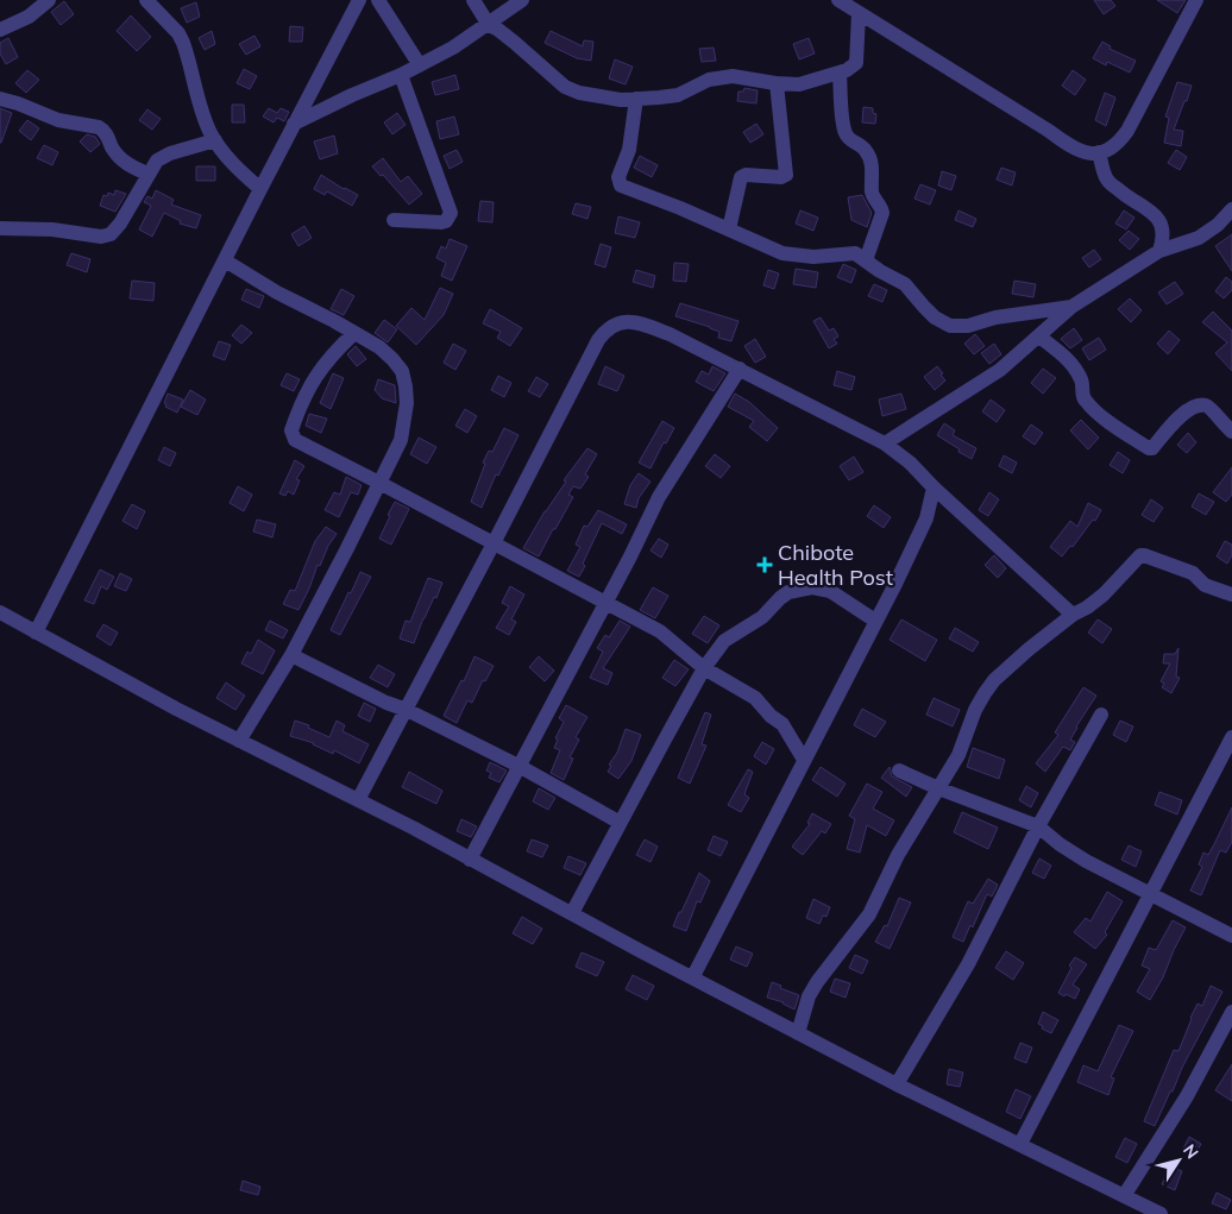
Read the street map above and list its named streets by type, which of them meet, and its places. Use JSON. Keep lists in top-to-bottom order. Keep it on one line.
{"places":{"health":["Chibote Health Post"]},"north":"top right"}
